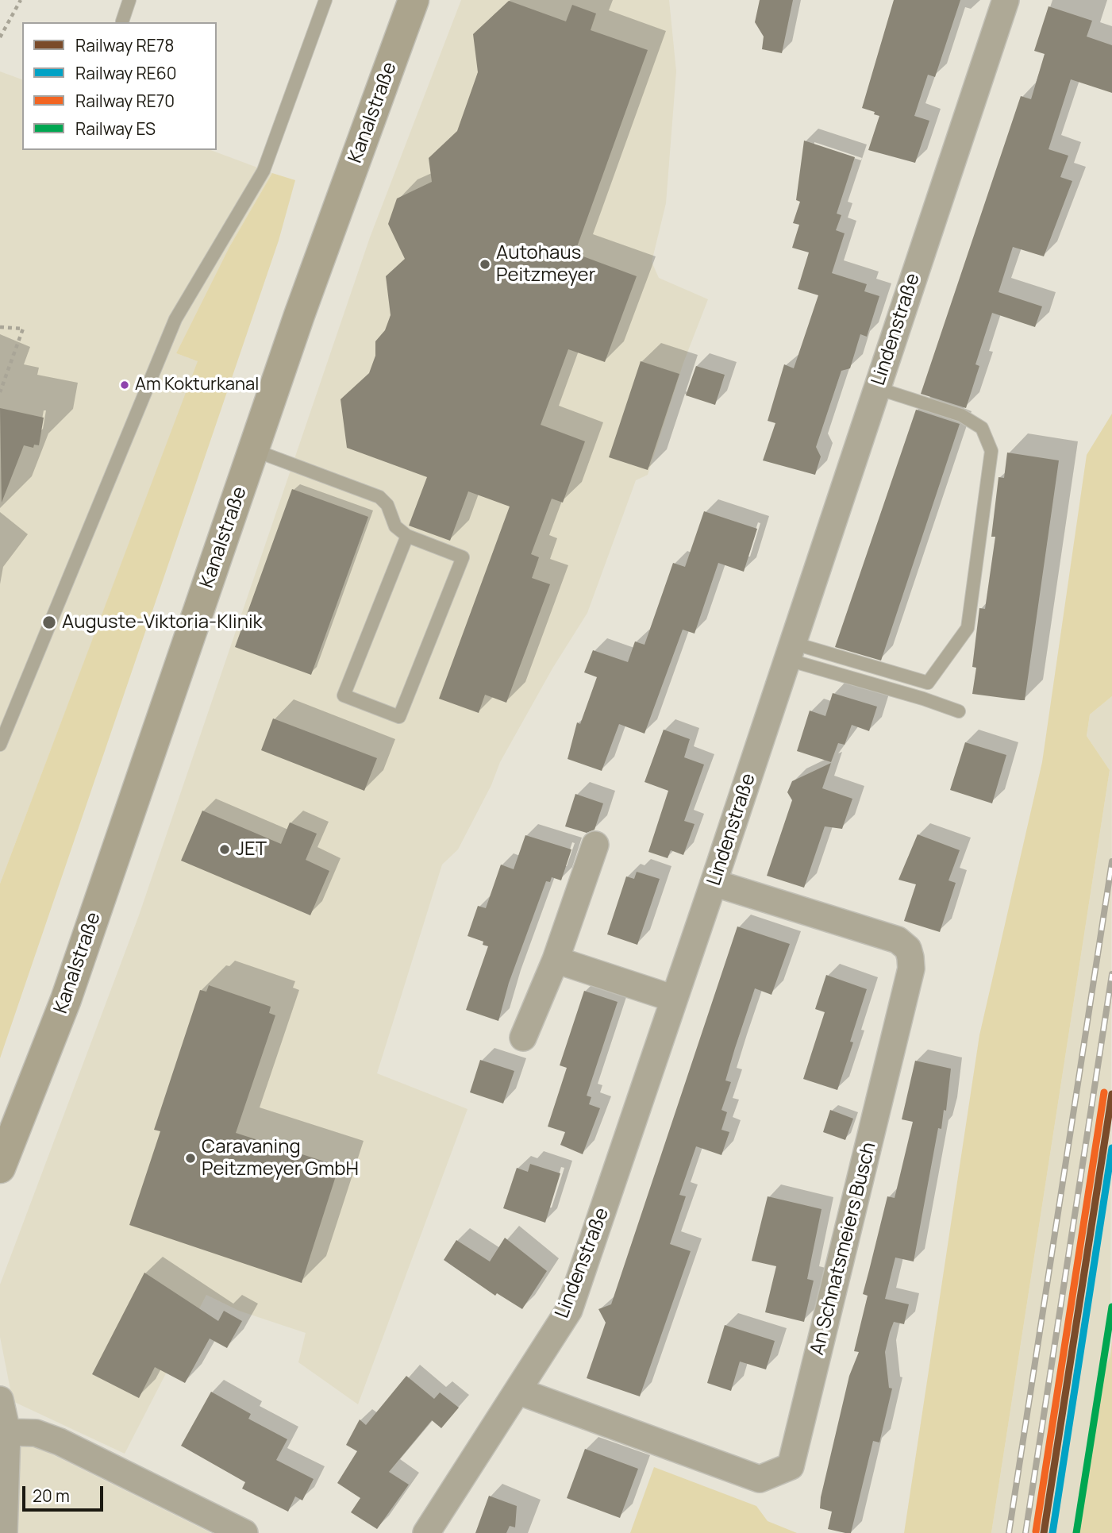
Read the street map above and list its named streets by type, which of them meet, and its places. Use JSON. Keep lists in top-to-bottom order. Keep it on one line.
{"streets":{"main road":["Kanalstraße"],"street":["Lindenstraße","An Schnatsmeiers Busch"]},"crossings":[["Lindenstraße","An Schnatsmeiers Busch"]],"places":["Autohaus Peitzmeyer","Am Kokturkanal","Auguste-Viktoria-Klinik","JET","Caravaning Peitzmeyer GmbH"],"lines":["rail line RE70","rail line RE78","rail line RE60","rail line ES"],"legend":["Railway RE78","Railway RE60","Railway RE70","Railway ES"],"scale_bar":"20 m"}
